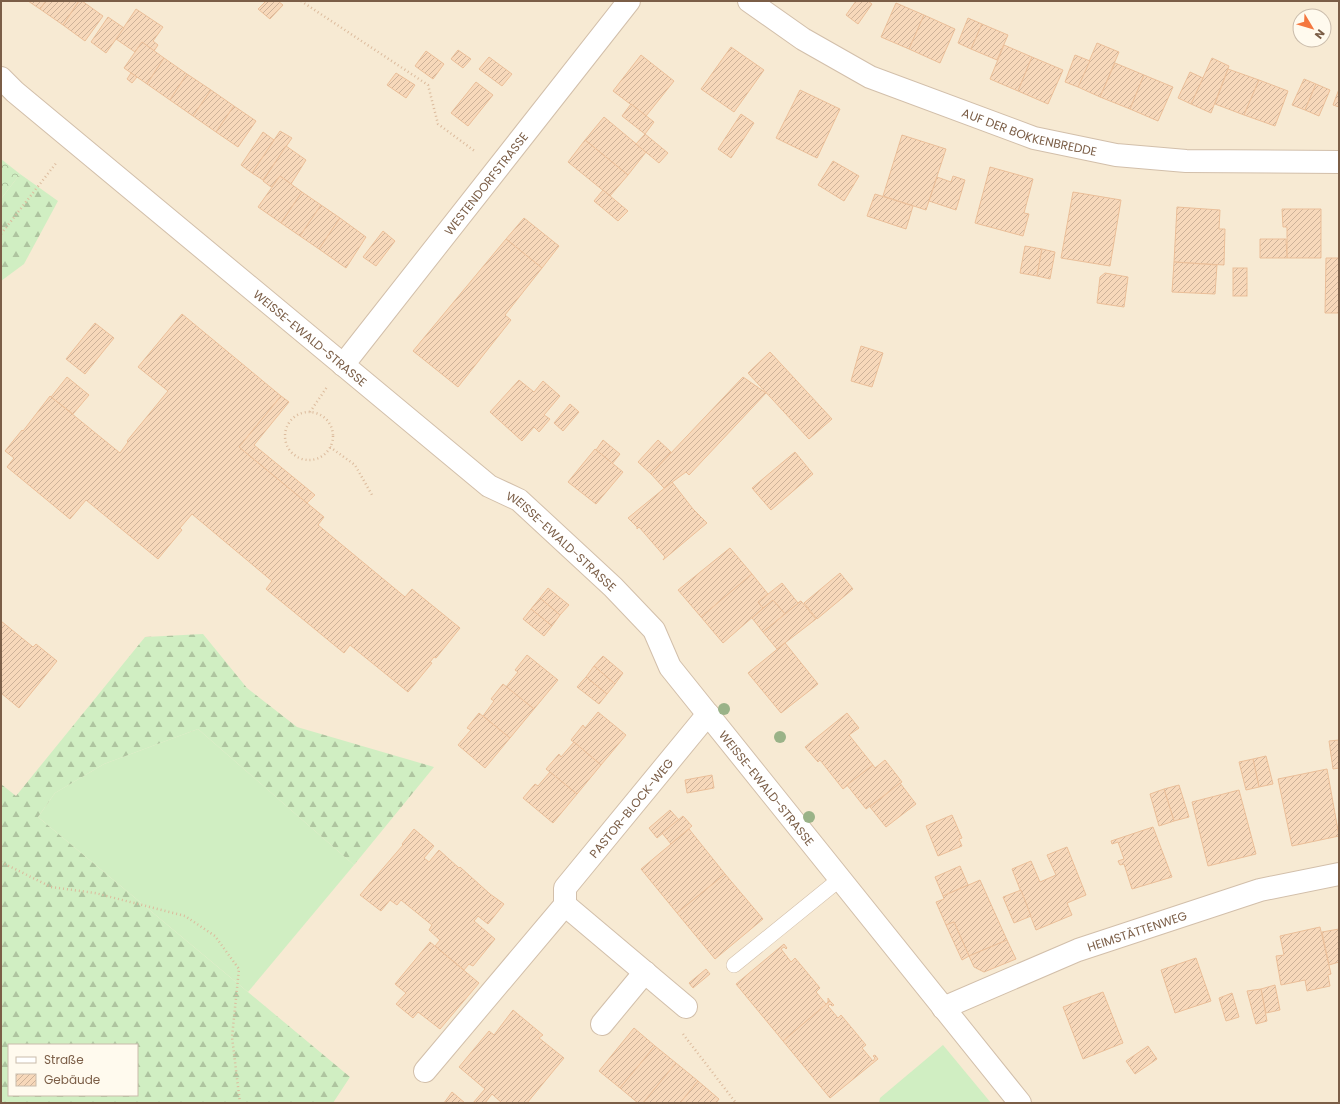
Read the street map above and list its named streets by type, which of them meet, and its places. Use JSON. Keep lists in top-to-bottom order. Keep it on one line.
{"streets":{"street":["AUF DER BOKKENBREDDE","WESTENDORFSTRASSE","WEISSE-EWALD-STRASSE","PASTOR-BLOCK-WEG","HEIMSTÄTTENWEG"]},"crossings":[["WESTENDORFSTRASSE","WEISSE-EWALD-STRASSE"],["WEISSE-EWALD-STRASSE","PASTOR-BLOCK-WEG"],["WEISSE-EWALD-STRASSE","HEIMSTÄTTENWEG"]],"legend":["Straße","Gebäude"],"north":"bottom right"}
